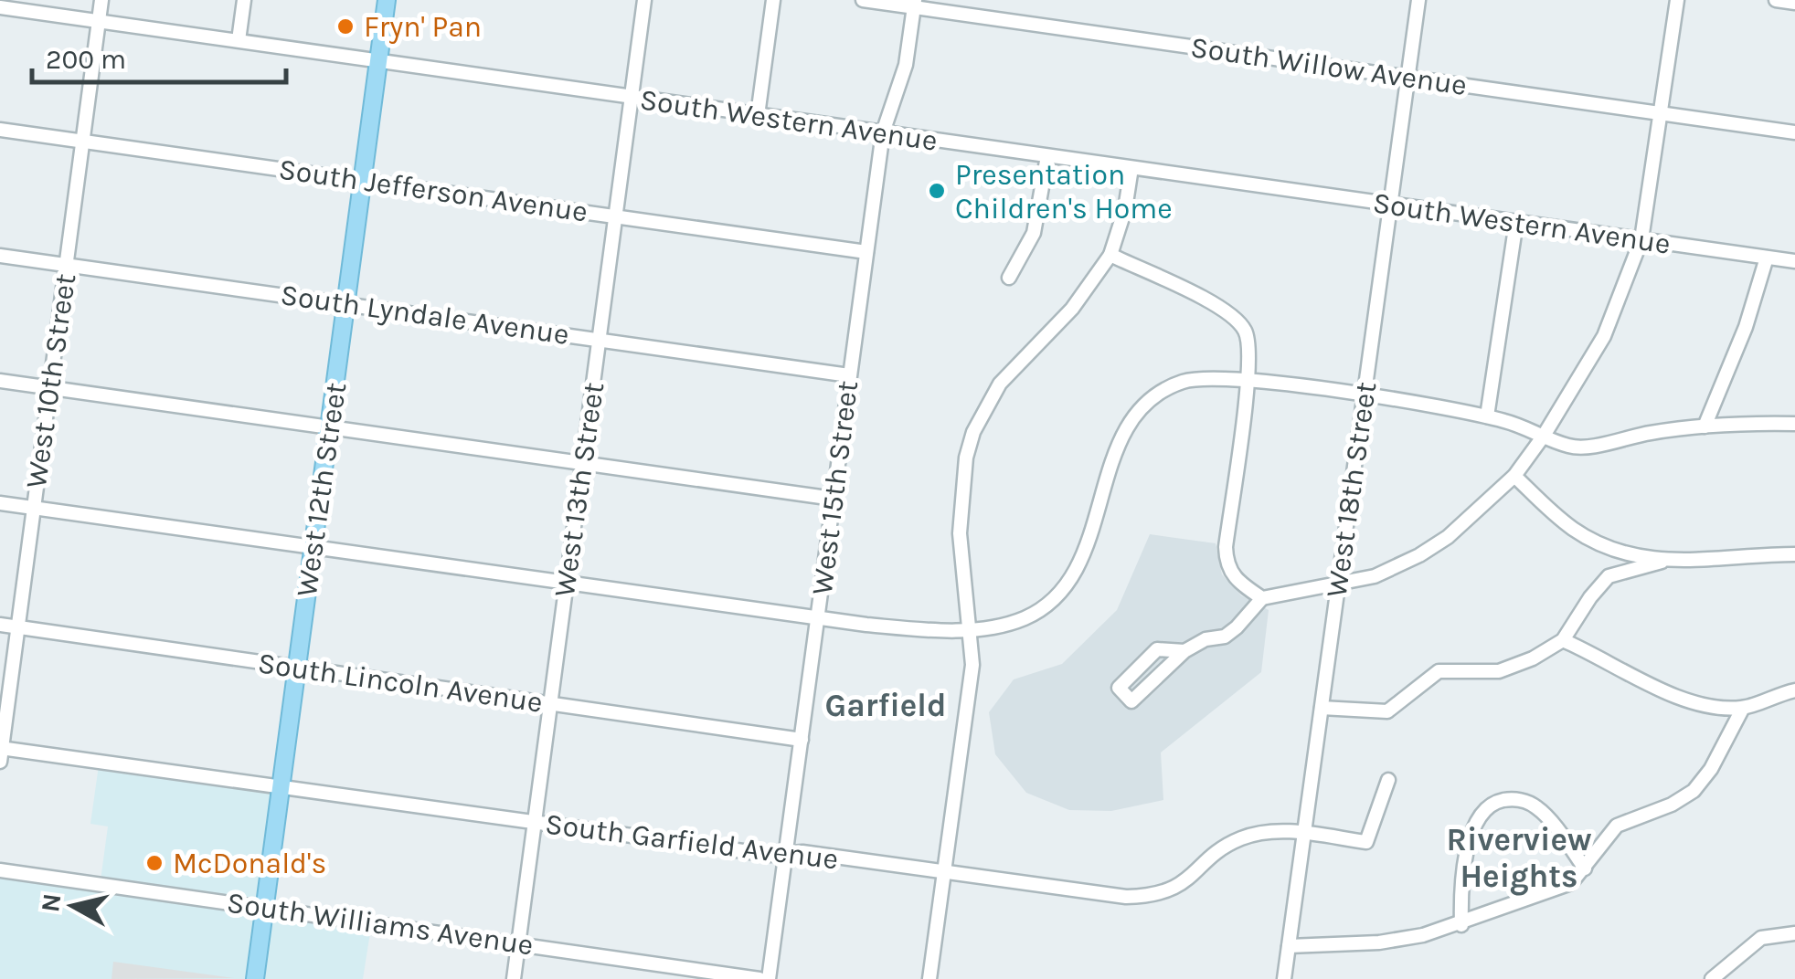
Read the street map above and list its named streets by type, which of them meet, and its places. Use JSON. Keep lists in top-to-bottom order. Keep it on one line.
{"streets":{"main road":["West 12th Street"],"street":["South Willow Avenue","South Western Avenue","South Jefferson Avenue","South Lyndale Avenue","West 10th Street","West 15th Street","West 13th Street","West 18th Street","South Lincoln Avenue","South Garfield Avenue","South Williams Avenue"]},"crossings":[["South Willow Avenue","West 15th Street"],["South Willow Avenue","West 18th Street"],["South Western Avenue","West 10th Street"],["South Western Avenue","West 15th Street"],["South Western Avenue","West 12th Street"],["South Western Avenue","West 13th Street"],["South Western Avenue","West 18th Street"],["South Jefferson Avenue","West 10th Street"],["South Jefferson Avenue","West 15th Street"],["South Jefferson Avenue","West 12th Street"],["South Jefferson Avenue","West 13th Street"],["South Lyndale Avenue","West 10th Street"],["South Lyndale Avenue","West 15th Street"],["South Lyndale Avenue","West 12th Street"],["South Lyndale Avenue","West 13th Street"],["West 10th Street","South Lincoln Avenue"],["West 10th Street","South Garfield Avenue"],["West 15th Street","South Lincoln Avenue"],["West 15th Street","South Garfield Avenue"],["West 12th Street","South Lincoln Avenue"],["West 12th Street","South Garfield Avenue"],["West 12th Street","South Williams Avenue"],["West 13th Street","South Lincoln Avenue"],["West 13th Street","South Garfield Avenue"],["West 13th Street","South Williams Avenue"],["West 18th Street","South Garfield Avenue"]],"districts":["Garfield","Riverview Heights"],"places":["Fryn' Pan","Presentation Children's Home","McDonald's"],"scale_bar":"200 m","north":"left"}
